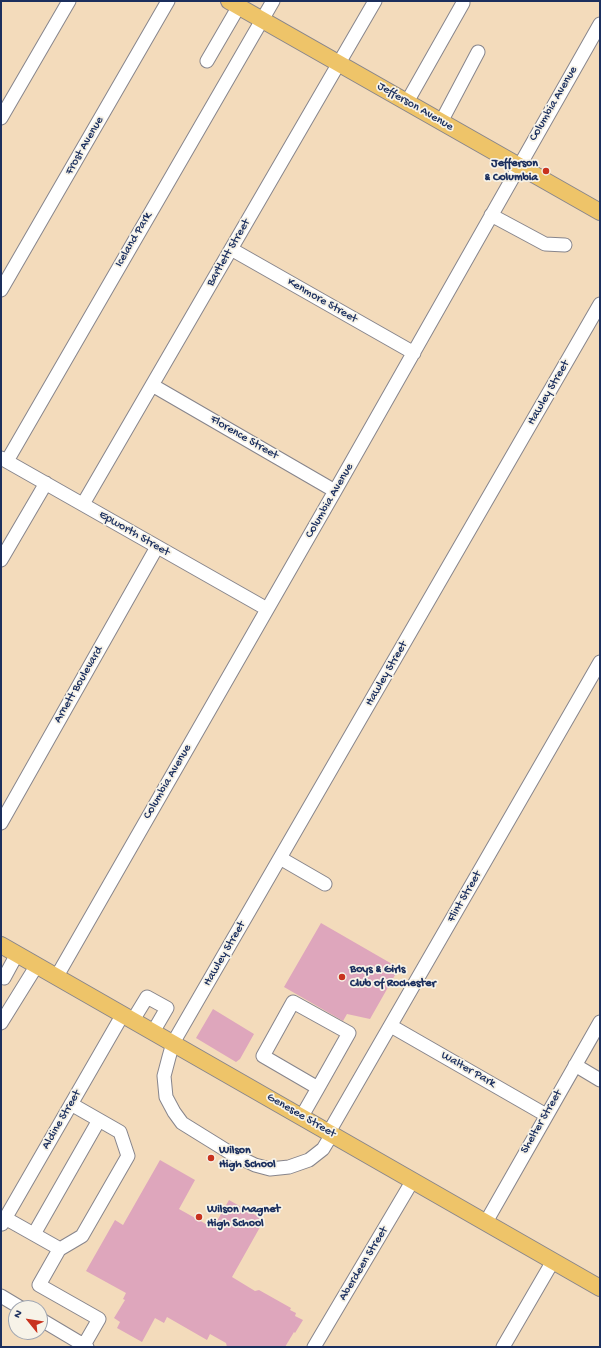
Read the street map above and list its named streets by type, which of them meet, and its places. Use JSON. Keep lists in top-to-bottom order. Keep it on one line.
{"streets":{"main road":["Jefferson Avenue","Genesee Street"],"street":["Columbia Avenue","Frost Avenue","Iceland Park","Bartlett Street","Kenmore Street","Hawley Street","Florence Street","Epworth Street","Arnett Boulevard","Flint Street","Walter Park","Aldine Street","Shelter Street","Aberdeen Street"]},"crossings":[["Columbia Avenue","Jefferson Avenue"],["Columbia Avenue","Kenmore Street"],["Columbia Avenue","Florence Street"],["Columbia Avenue","Epworth Street"],["Columbia Avenue","Genesee Street"],["Jefferson Avenue","Iceland Park"],["Jefferson Avenue","Bartlett Street"],["Iceland Park","Epworth Street"],["Bartlett Street","Kenmore Street"],["Bartlett Street","Florence Street"],["Bartlett Street","Epworth Street"],["Hawley Street","Flint Street"],["Hawley Street","Genesee Street"],["Epworth Street","Arnett Boulevard"],["Flint Street","Walter Park"],["Flint Street","Genesee Street"],["Walter Park","Shelter Street"],["Genesee Street","Aldine Street"],["Genesee Street","Shelter Street"],["Genesee Street","Aberdeen Street"]],"places":["Jefferson & Columbia","Boys & Girls Club of Rochester","Wilson High School","Wilson Magnet High School"],"north":"top left"}
